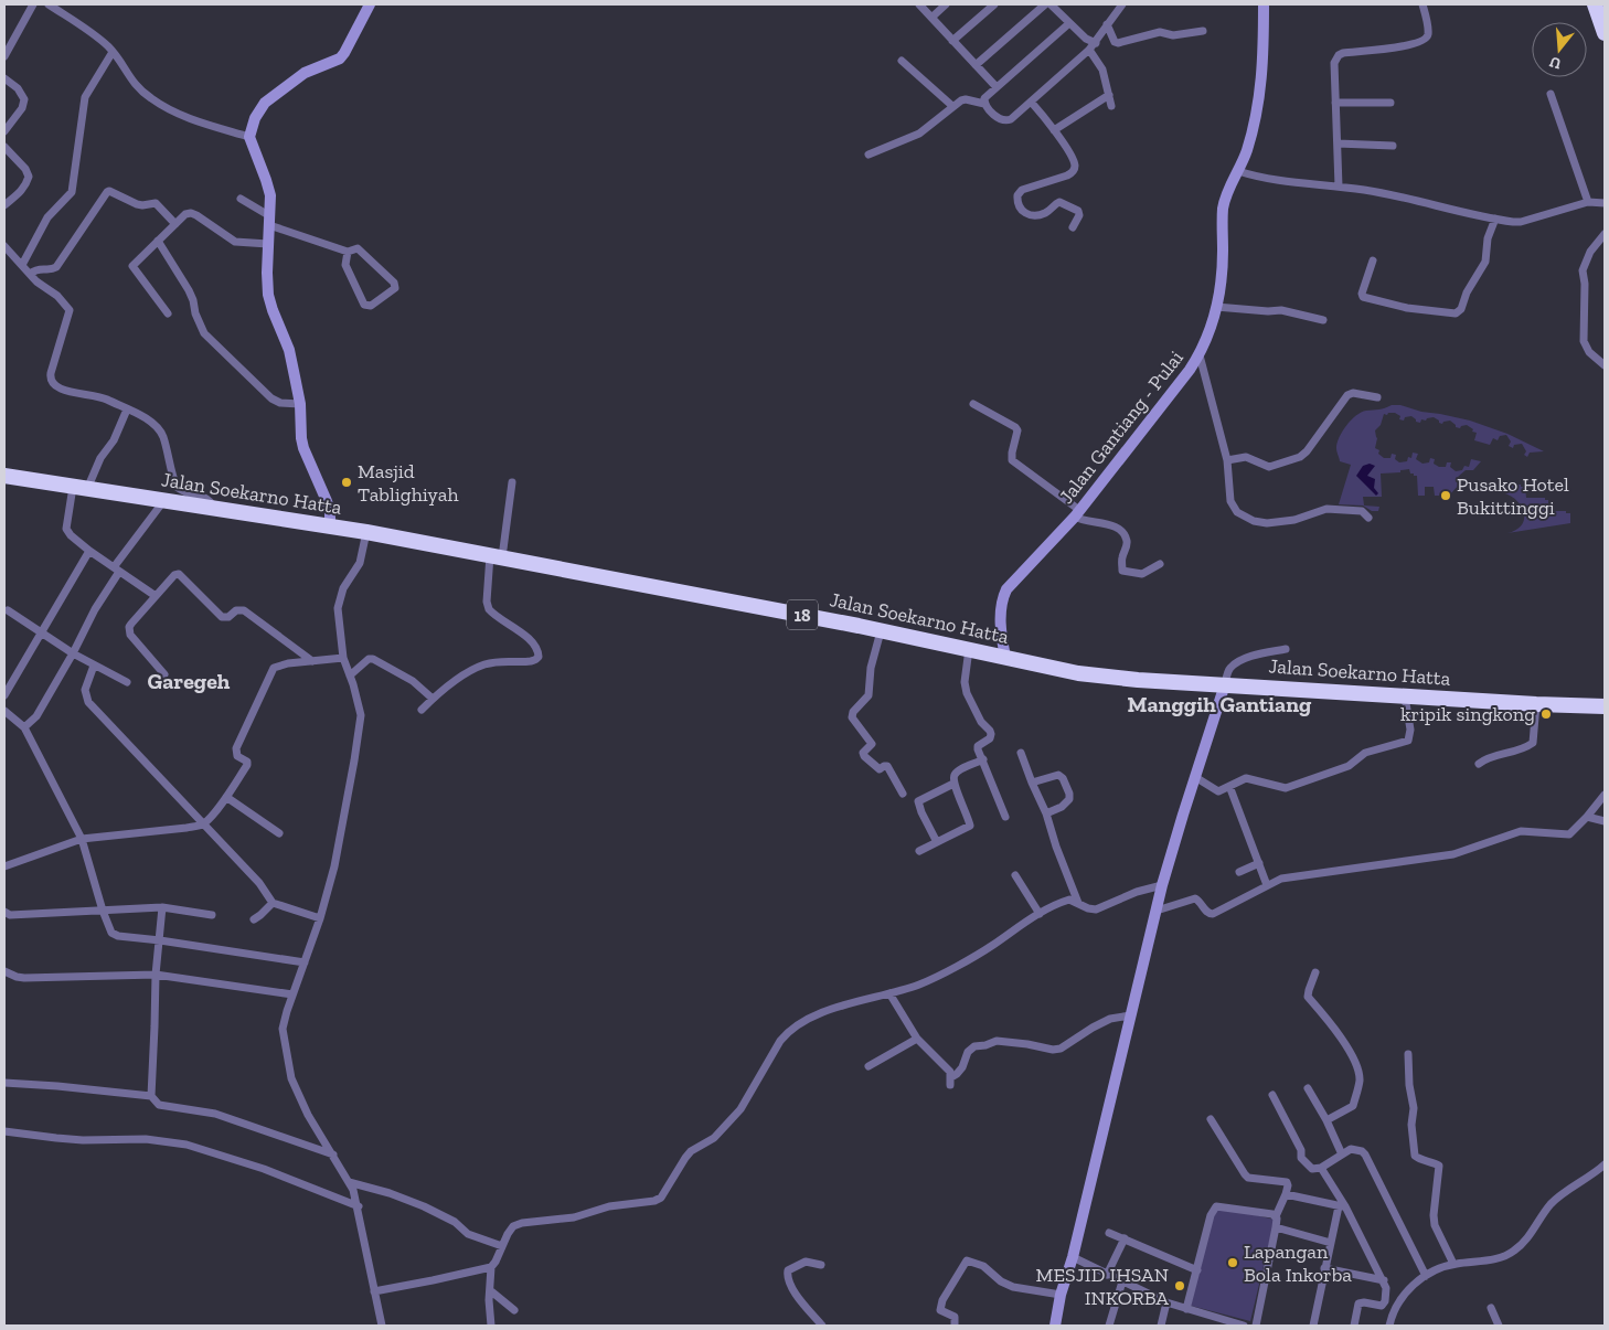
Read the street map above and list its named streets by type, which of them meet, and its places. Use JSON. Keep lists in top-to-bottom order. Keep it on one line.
{"streets":{"highway":["Jalan Soekarno Hatta","18"],"street":["Jalan Gantiang - Pulai"]},"crossings":[["Jalan Gantiang - Pulai","Jalan Soekarno Hatta"]],"districts":["Garegeh","Manggih Gantiang"],"places":["Masjid Tablighiyah","Pusako Hotel Bukittinggi","kripik singkong","Lapangan Bola Inkorba","MESJID IHSAN INKORBA"],"north":"bottom"}
